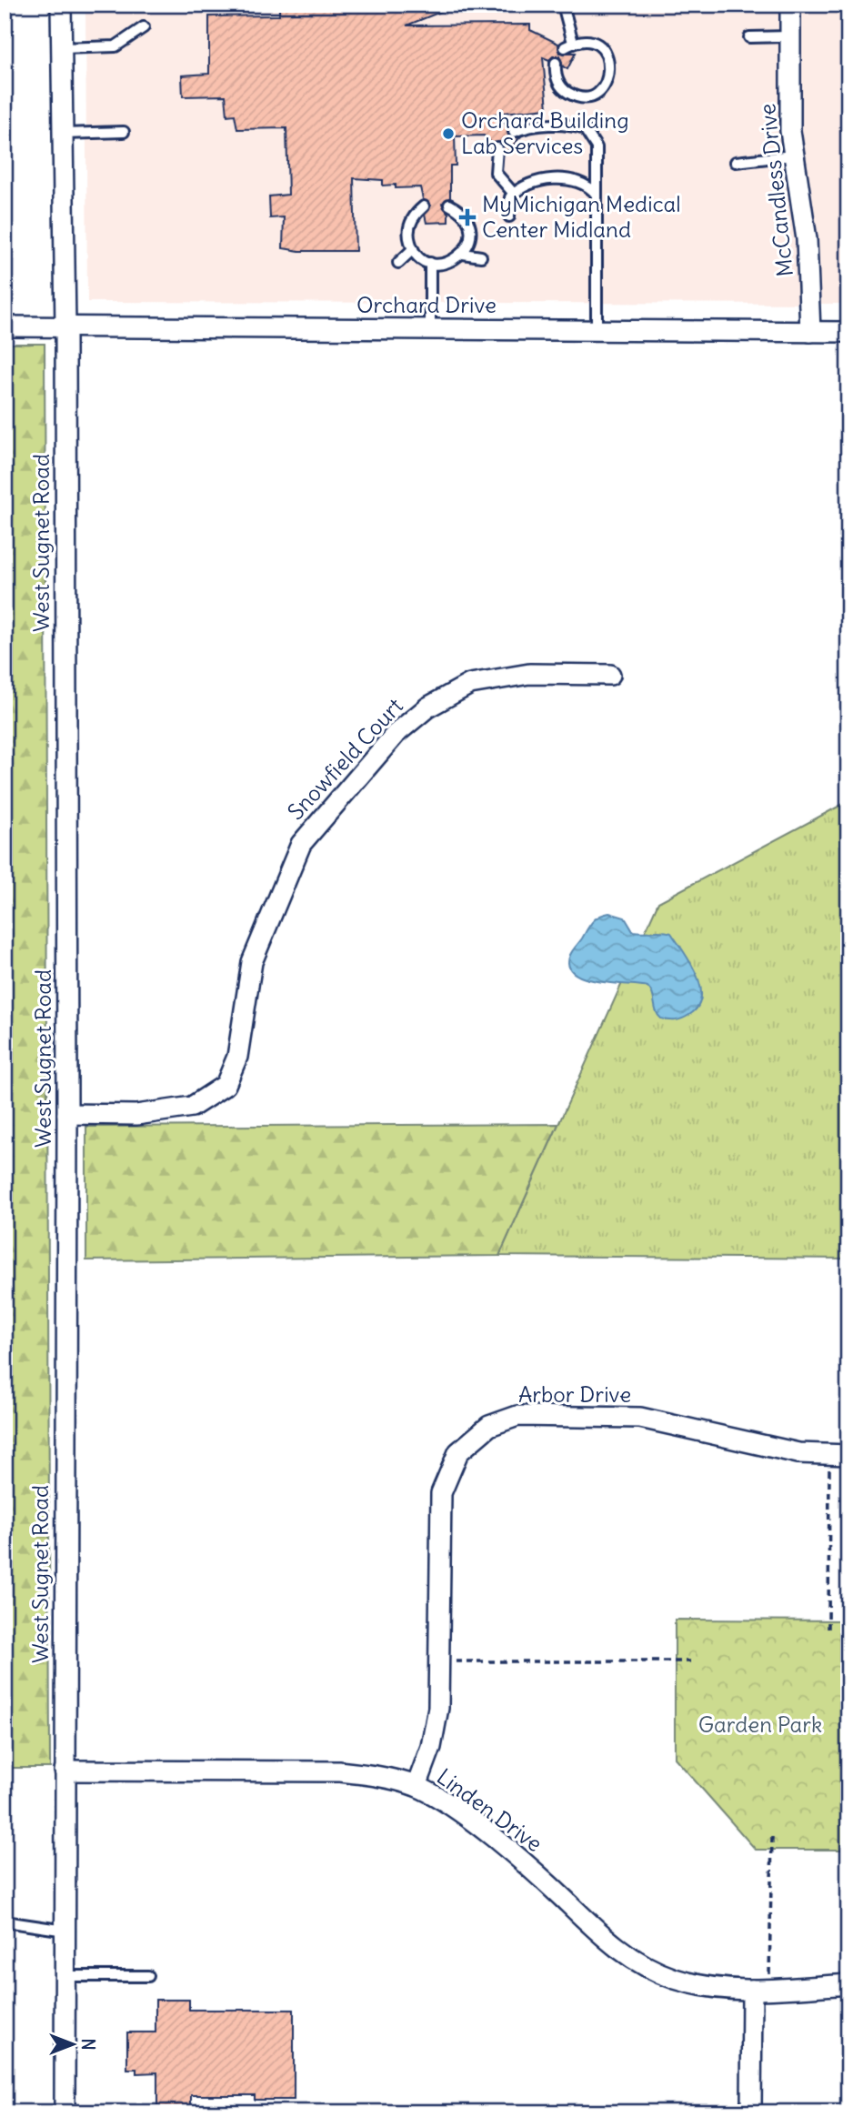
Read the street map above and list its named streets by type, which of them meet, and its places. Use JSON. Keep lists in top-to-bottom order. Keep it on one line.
{"streets":{"street":["McCandless Drive","Orchard Drive","West Sugnet Road","Snowfield Court","Arbor Drive","Linden Drive"]},"crossings":[["McCandless Drive","Orchard Drive"],["Orchard Drive","West Sugnet Road"],["West Sugnet Road","Snowfield Court"],["West Sugnet Road","Linden Drive"],["Arbor Drive","Linden Drive"]],"parks":["Garden Park"],"places":{"other":["Orchard Building Lab Services"],"health":["MyMichigan Medical Center Midland"]},"north":"right"}
